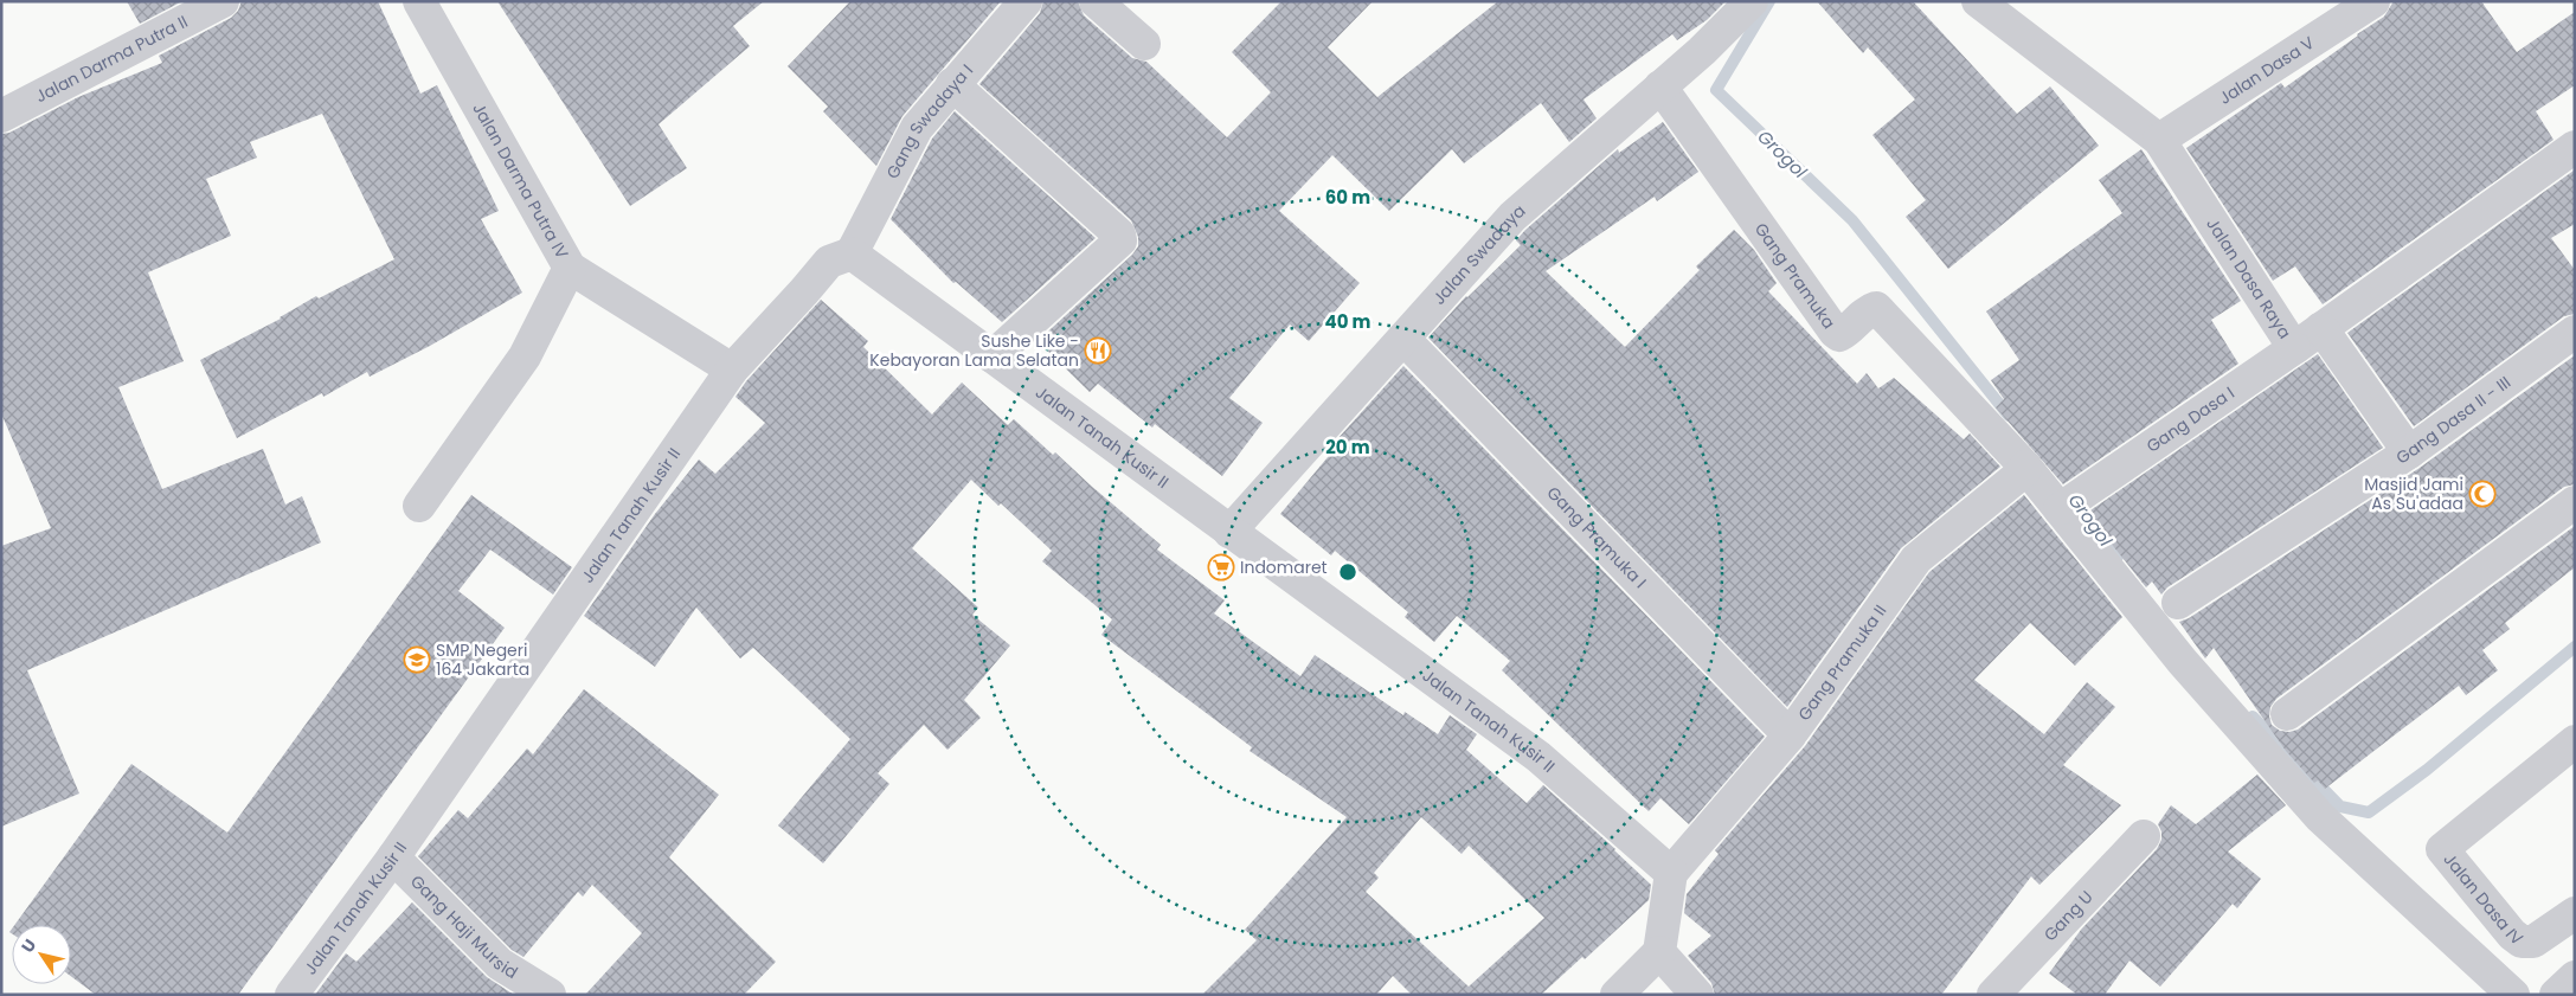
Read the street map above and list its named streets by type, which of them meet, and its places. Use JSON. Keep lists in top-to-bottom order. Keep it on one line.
{"streets":{"street":["Jalan Darma Putra II","Jalan Dasa V","Gang Swadaya I","Jalan Darma Putra IV","Jalan Swadaya","Gang Pramuka","Jalan Dasa Raya","Gang Dasa I","Gang Dasa II - III","Jalan Tanah Kusir II","Gang Pramuka I","Gang Pramuka II","Jalan Dasa IV","Gang U","Gang Haji Mursid"]},"crossings":[["Jalan Dasa V","Jalan Dasa Raya"],["Gang Swadaya I","Jalan Tanah Kusir II"],["Jalan Swadaya","Gang Pramuka"],["Jalan Swadaya","Jalan Tanah Kusir II"],["Jalan Swadaya","Gang Pramuka I"],["Gang Pramuka","Gang Pramuka II"],["Jalan Dasa Raya","Gang Dasa I"],["Jalan Tanah Kusir II","Gang Pramuka II"],["Jalan Tanah Kusir II","Gang Haji Mursid"],["Gang Pramuka I","Gang Pramuka II"]],"water":["Grogol"],"places":{"restaurant":["Sushe Like - Kebayoran Lama Selatan"],"mosque":["Masjid Jami As Su'adaa"],"supermarket":["Indomaret"],"school or university":["SMP Negeri 164 Jakarta"]},"north":"top left","rings":["60 m","40 m","20 m"]}
